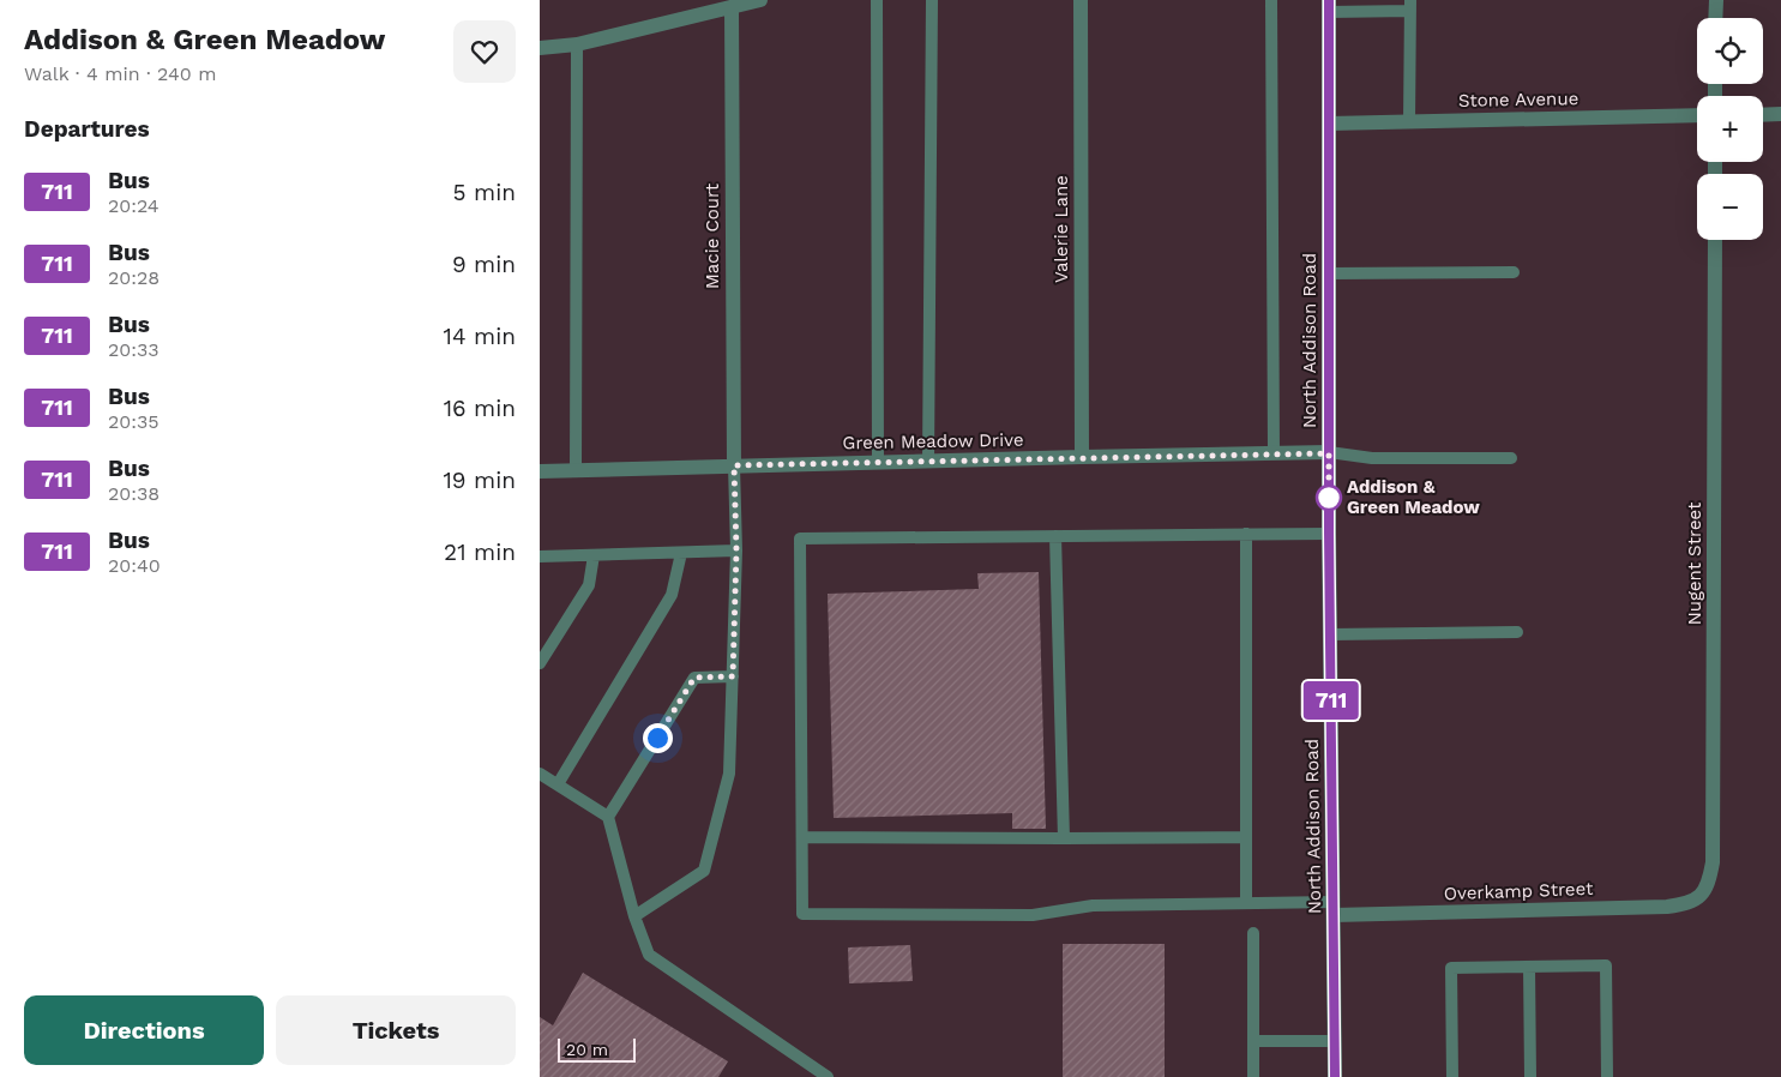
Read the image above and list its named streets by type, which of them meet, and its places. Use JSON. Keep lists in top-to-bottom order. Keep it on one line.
{"streets":{"street":["Stone Avenue","Valerie Lane","Macie Court","North Addison Road","Green Meadow Drive","Nugent Street","Overkamp Street"]},"crossings":[["Stone Avenue","North Addison Road"],["Valerie Lane","Green Meadow Drive"],["Macie Court","Green Meadow Drive"],["North Addison Road","Green Meadow Drive"],["North Addison Road","Overkamp Street"],["Nugent Street","Overkamp Street"]],"places":["Addison & Green Meadow"],"lines":["bus line 711"],"scale_bar":"20 m","page":{"heading":[["Addison & Green Meadow","Walk · 4 min · 240 m"],"Departures"],"on_map":"711","map_buttons":["+","−"],"list":[{"mark":"711","name":"Bus","note":"20:24","value":"5 min"},{"mark":"711","name":"Bus","note":"20:28","value":"9 min"},{"mark":"711","name":"Bus","note":"20:33","value":"14 min"},{"mark":"711","name":"Bus","note":"20:35","value":"16 min"},{"mark":"711","name":"Bus","note":"20:38","value":"19 min"},{"mark":"711","name":"Bus","note":"20:40","value":"21 min"}],"buttons":["Directions","Tickets"],"scale":"20 m"}}
